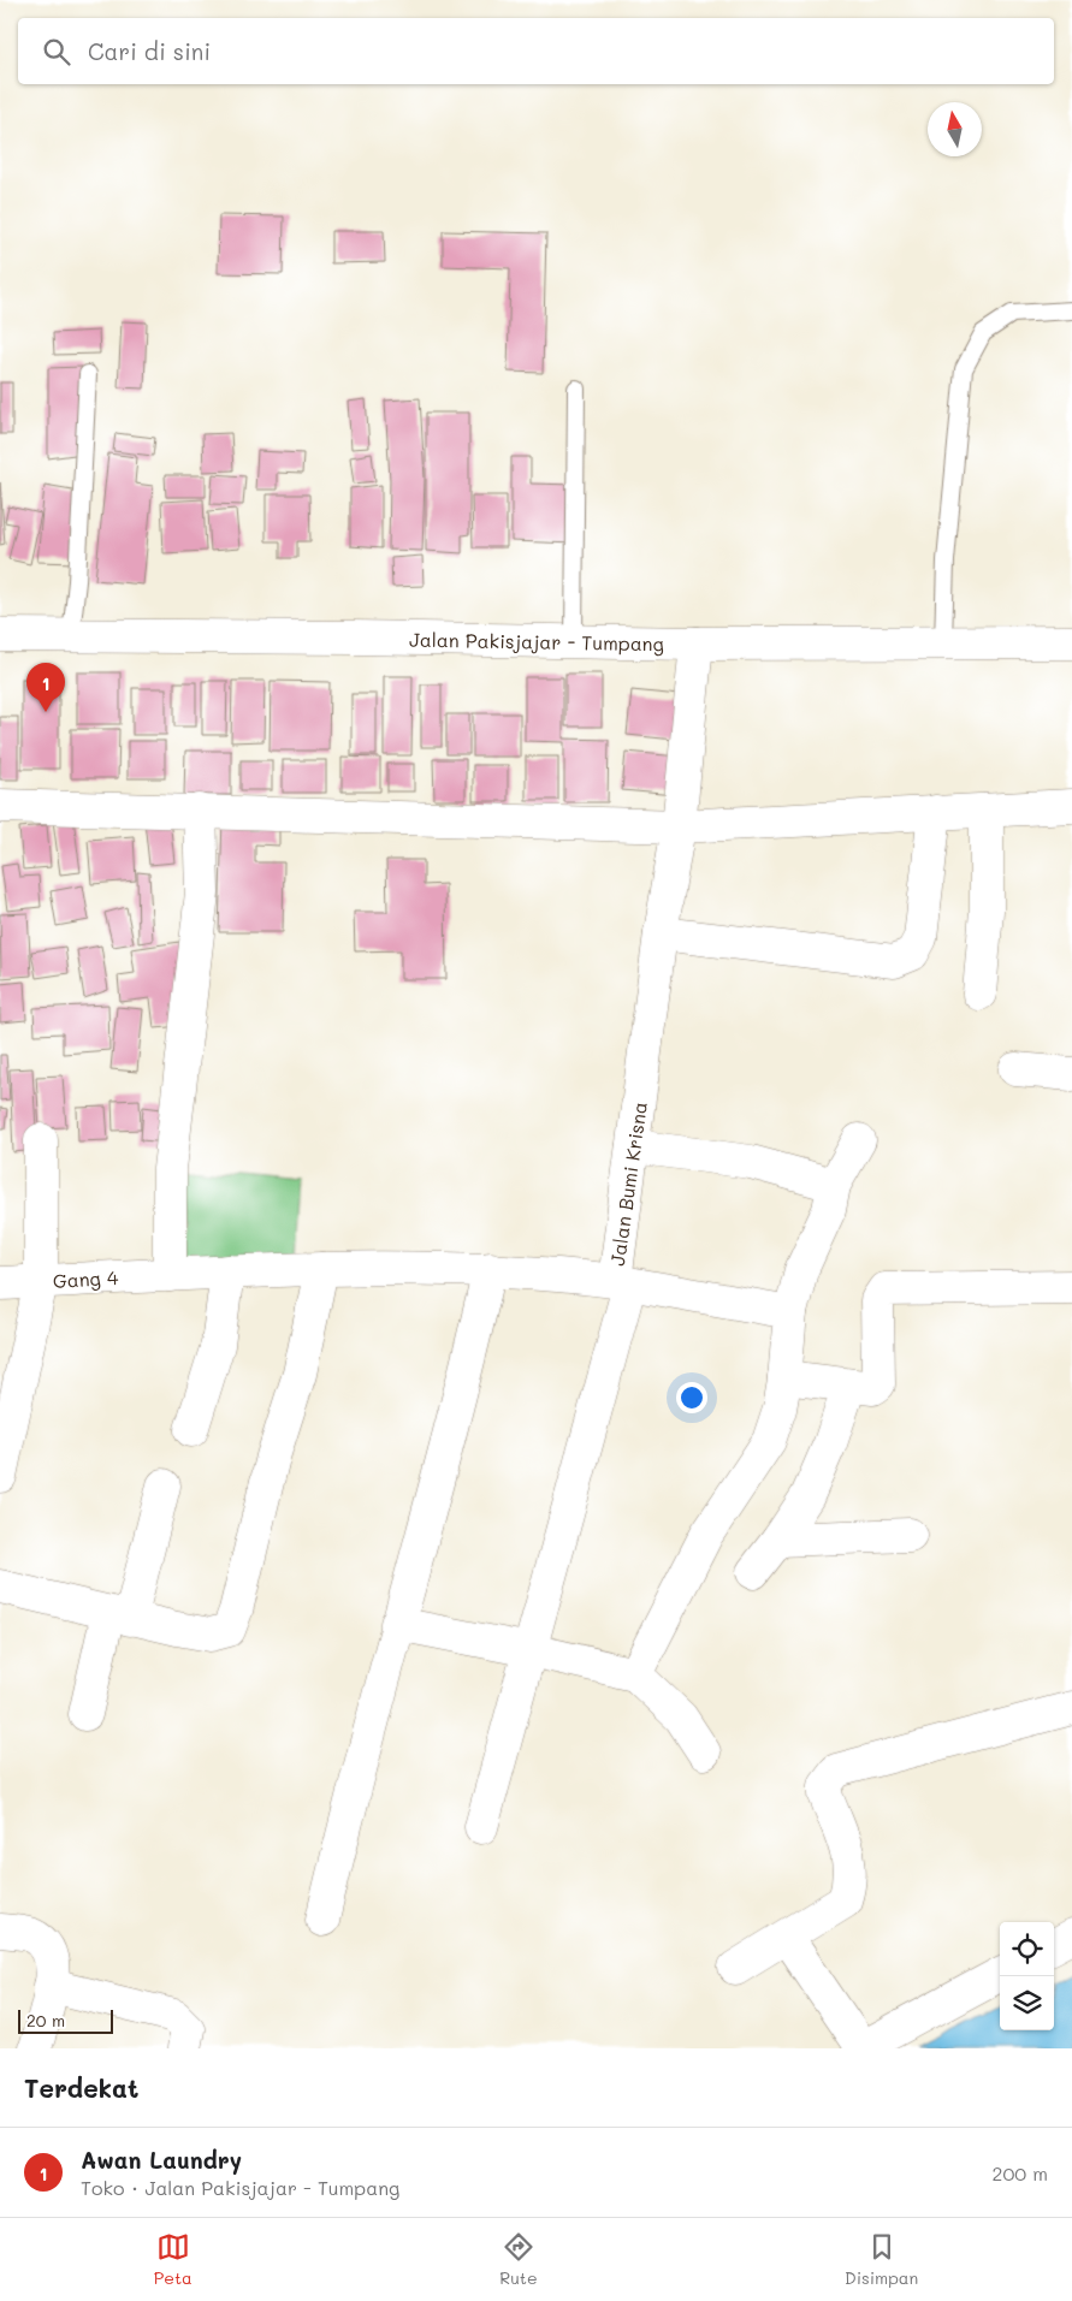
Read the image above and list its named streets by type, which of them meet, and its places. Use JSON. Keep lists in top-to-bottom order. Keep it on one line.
{"streets":{"street":["Jalan Pakisjajar - Tumpang","Jalan Bumi Krisna","Gang 4"]},"crossings":[["Jalan Pakisjajar - Tumpang","Jalan Bumi Krisna"],["Jalan Bumi Krisna","Gang 4"]],"scale_bar":"20 m","north":"top","page":{"search":"Cari di sini","pins":"1","scale":"20 m","heading":"Terdekat","list":[{"mark":"1","name":"Awan Laundry","note":"Toko · Jalan Pakisjajar - Tumpang","value":"200 m"}],"nav":["Peta","Rute","Disimpan"]}}
